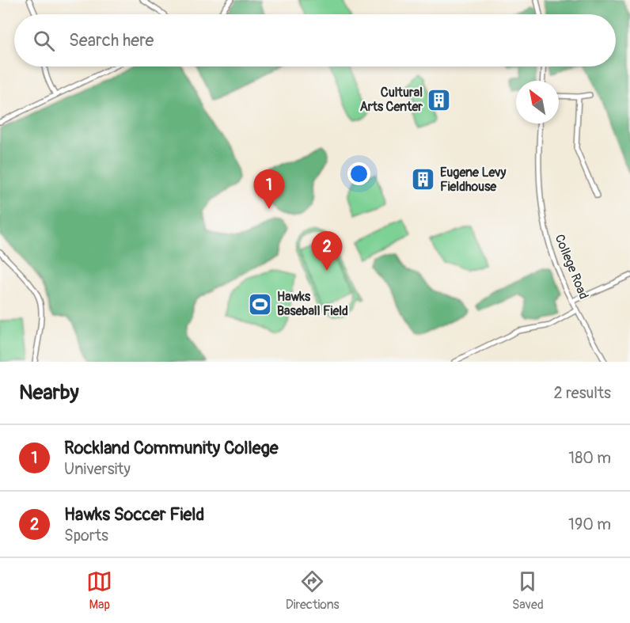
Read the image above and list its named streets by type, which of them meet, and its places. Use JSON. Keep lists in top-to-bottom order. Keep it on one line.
{"streets":{"street":["College Road"]},"places":{"building":["Cultural Arts Center","Eugene Levy Fieldhouse"],"sports":["Hawks Baseball Field"]},"north":"top left","page":{"search":"Search here","pins":["1","2"],"heading":["Nearby","2 results"],"list":[{"mark":"1","name":"Rockland Community College","note":"University","value":"180 m"},{"mark":"2","name":"Hawks Soccer Field","note":"Sports","value":"190 m"}],"nav":["Map","Directions","Saved"]}}
